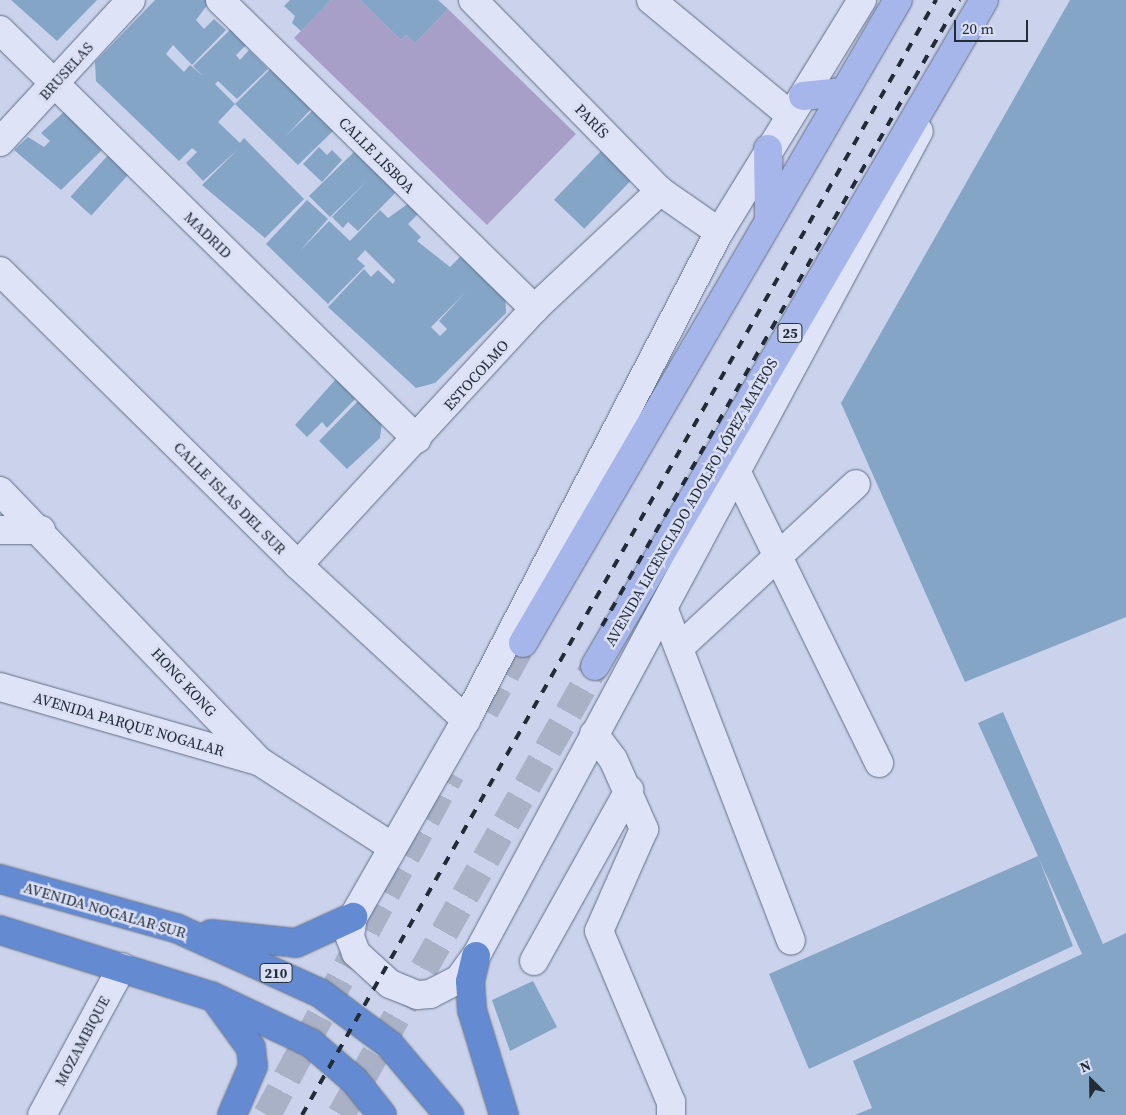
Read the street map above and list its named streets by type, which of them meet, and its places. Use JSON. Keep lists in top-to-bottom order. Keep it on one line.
{"streets":{"highway":["AVENIDA NOGALAR SUR","210"],"main road":["25","AVENIDA LICENCIADO ADOLFO LÓPEZ MATEOS"],"street":["BRUSELAS","PARÍS","CALLE LISBOA","MADRID","ESTOCOLMO","CALLE ISLAS DEL SUR","HONG KONG","AVENIDA PARQUE NOGALAR","MOZAMBIQUE"]},"crossings":[["BRUSELAS","MADRID"],["PARÍS","ESTOCOLMO"],["CALLE LISBOA","ESTOCOLMO"],["MADRID","ESTOCOLMO"],["ESTOCOLMO","CALLE ISLAS DEL SUR"],["HONG KONG","AVENIDA PARQUE NOGALAR"]],"scale_bar":"20 m","north":"top left"}
